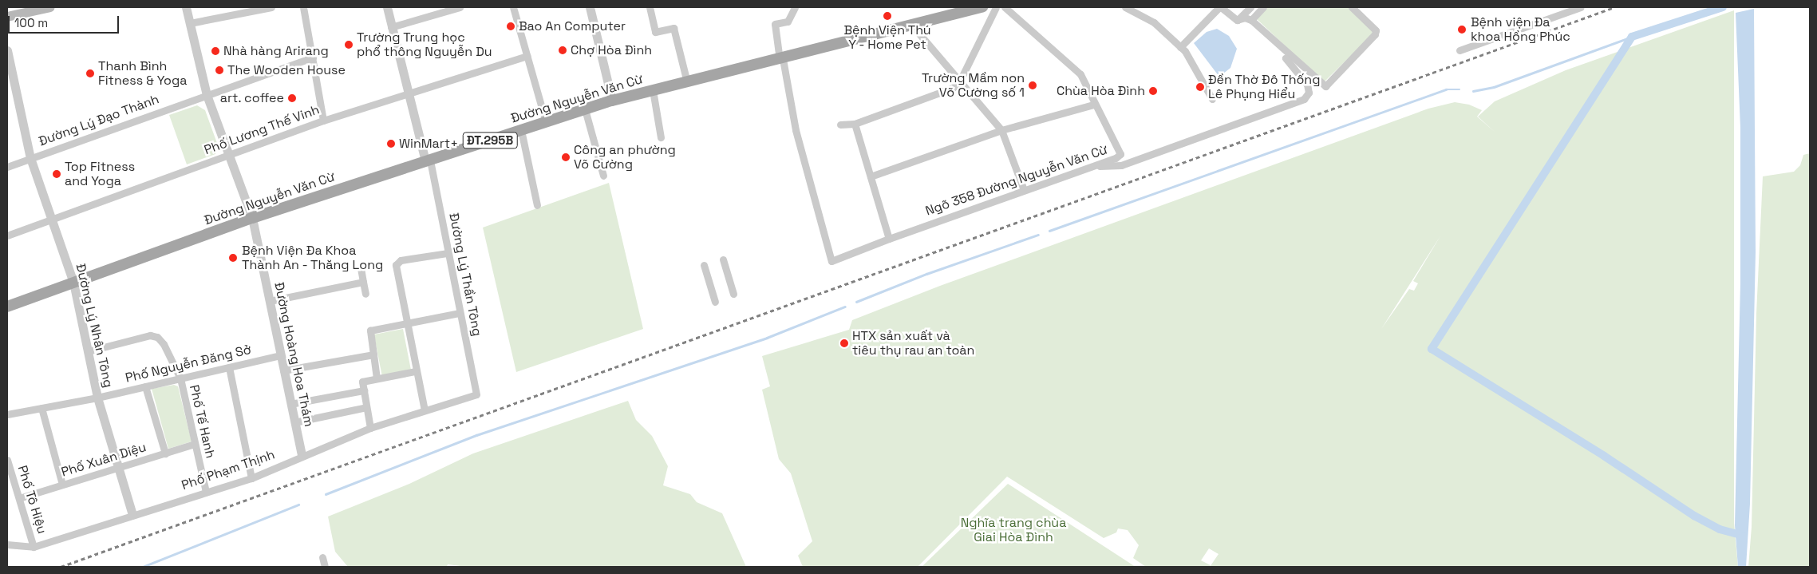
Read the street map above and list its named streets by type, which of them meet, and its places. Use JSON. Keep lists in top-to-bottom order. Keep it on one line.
{"streets":{"main road":["Đường Nguyễn Văn Cừ","ĐT.295B"],"street":["Đường Lý Đạo Thành","Phố Lương Thế Vinh","Ngõ 358 Đường Nguyễn Văn Cừ","Đường Lý Thần Tông","Đường Lý Nhân Tông","Đường Hoàng Hoa Thám","Phố Nguyễn Đăng Sở","Phố Tế Hanh","Phố Xuân Diệu","Phố Phạm Thịnh","Phố Tô Hiệu"]},"crossings":[["Đường Nguyễn Văn Cừ","Ngõ 358 Đường Nguyễn Văn Cừ"],["Đường Nguyễn Văn Cừ","Đường Lý Thần Tông"],["Đường Nguyễn Văn Cừ","Đường Lý Nhân Tông"],["Đường Nguyễn Văn Cừ","Đường Hoàng Hoa Thám"],["Đường Lý Đạo Thành","Đường Lý Nhân Tông"],["Đường Lý Đạo Thành","Đường Hoàng Hoa Thám"],["Phố Lương Thế Vinh","Đường Lý Thần Tông"],["Phố Lương Thế Vinh","Đường Lý Nhân Tông"],["Phố Lương Thế Vinh","Đường Hoàng Hoa Thám"],["Đường Lý Thần Tông","Phố Phạm Thịnh"],["Đường Lý Nhân Tông","Phố Nguyễn Đăng Sở"],["Đường Lý Nhân Tông","Phố Tế Hanh"],["Đường Lý Nhân Tông","Phố Xuân Diệu"],["Đường Lý Nhân Tông","Phố Phạm Thịnh"],["Đường Hoàng Hoa Thám","Phố Nguyễn Đăng Sở"],["Đường Hoàng Hoa Thám","Phố Phạm Thịnh"],["Phố Nguyễn Đăng Sở","Phố Tế Hanh"],["Phố Tế Hanh","Phố Xuân Diệu"],["Phố Tế Hanh","Phố Phạm Thịnh"],["Phố Xuân Diệu","Phố Tô Hiệu"],["Phố Phạm Thịnh","Phố Tô Hiệu"]],"parks":["Nghĩa trang chùa Giai Hòa Đình"],"places":["Bệnh Viện Thú Y - Home Pet","Bao An Computer","Bệnh viện Đa khoa Hồng Phúc","Trường Trung học phổ thông Nguyễn Du","Chợ Hòa Đình","Nhà hàng Arirang","The Wooden House","Thanh Bình Fitness & Yoga","Trường Mầm non Võ Cường số 1","Đền Thờ Đô Thống Lê Phụng Hiểu","Chùa Hòa Đình","art. coffee","WinMart+","Công an phường Võ Cường","Top Fitness and Yoga","Bệnh Viện Đa Khoa Thành An - Thăng Long","HTX sản xuất và tiêu thụ rau an toàn"],"scale_bar":"100 m"}
